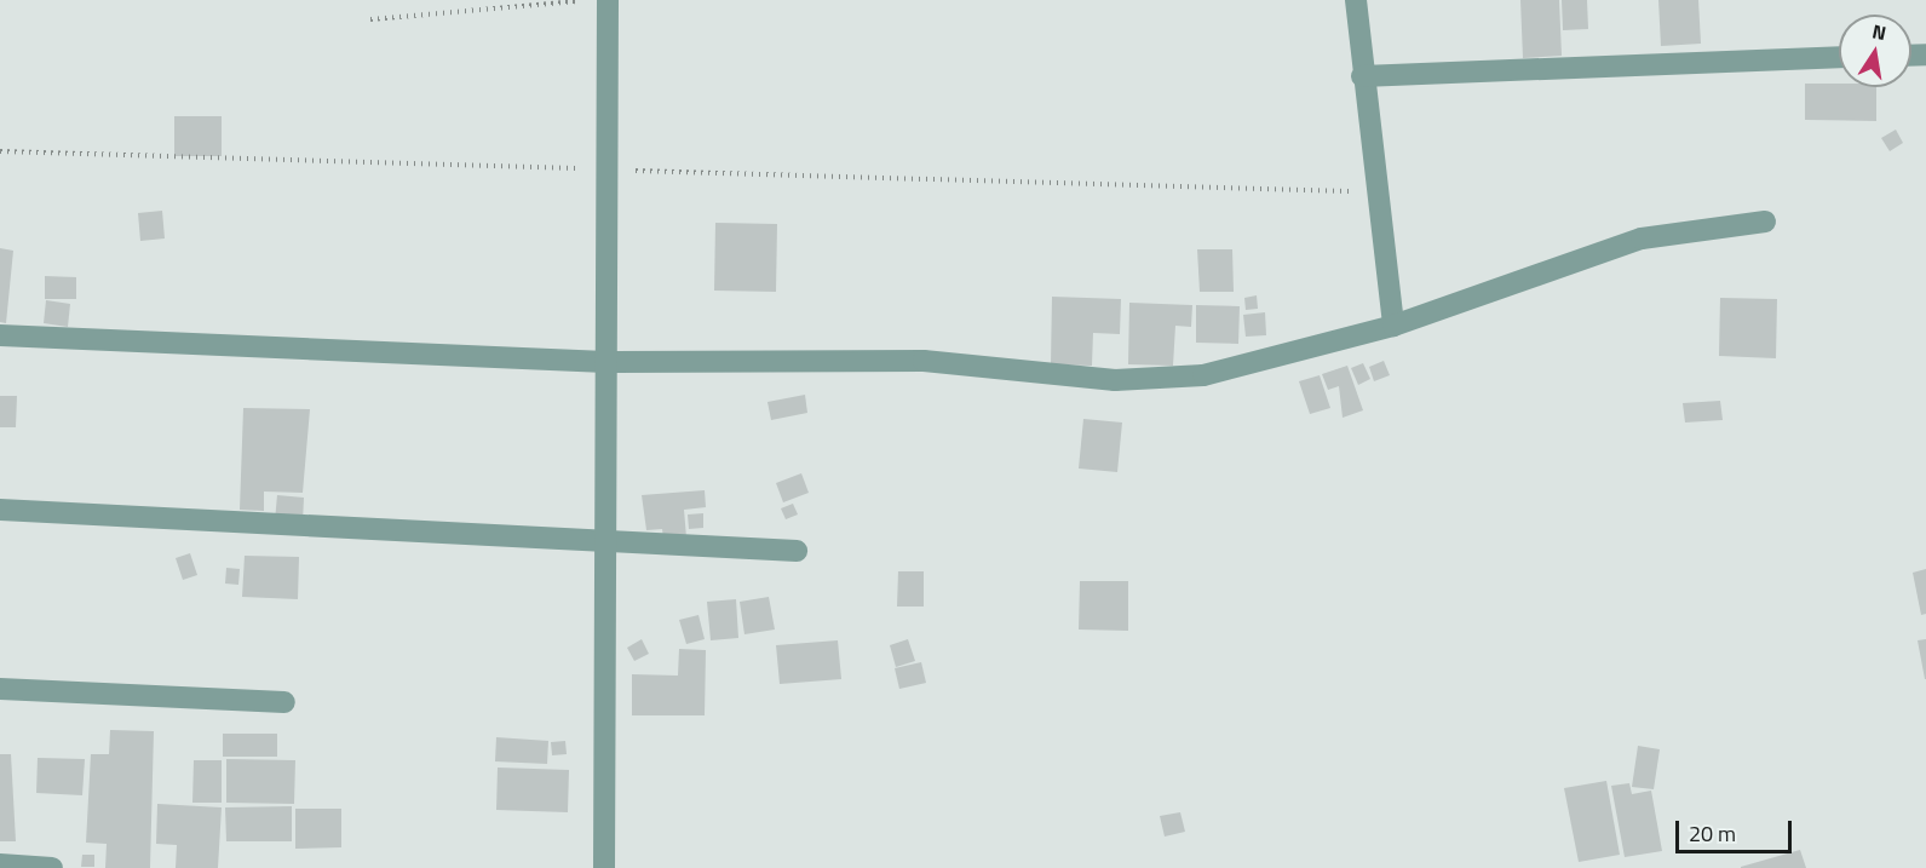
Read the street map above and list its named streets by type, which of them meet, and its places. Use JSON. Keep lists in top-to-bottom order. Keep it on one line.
{"scale_bar":"20 m","north":"top"}
